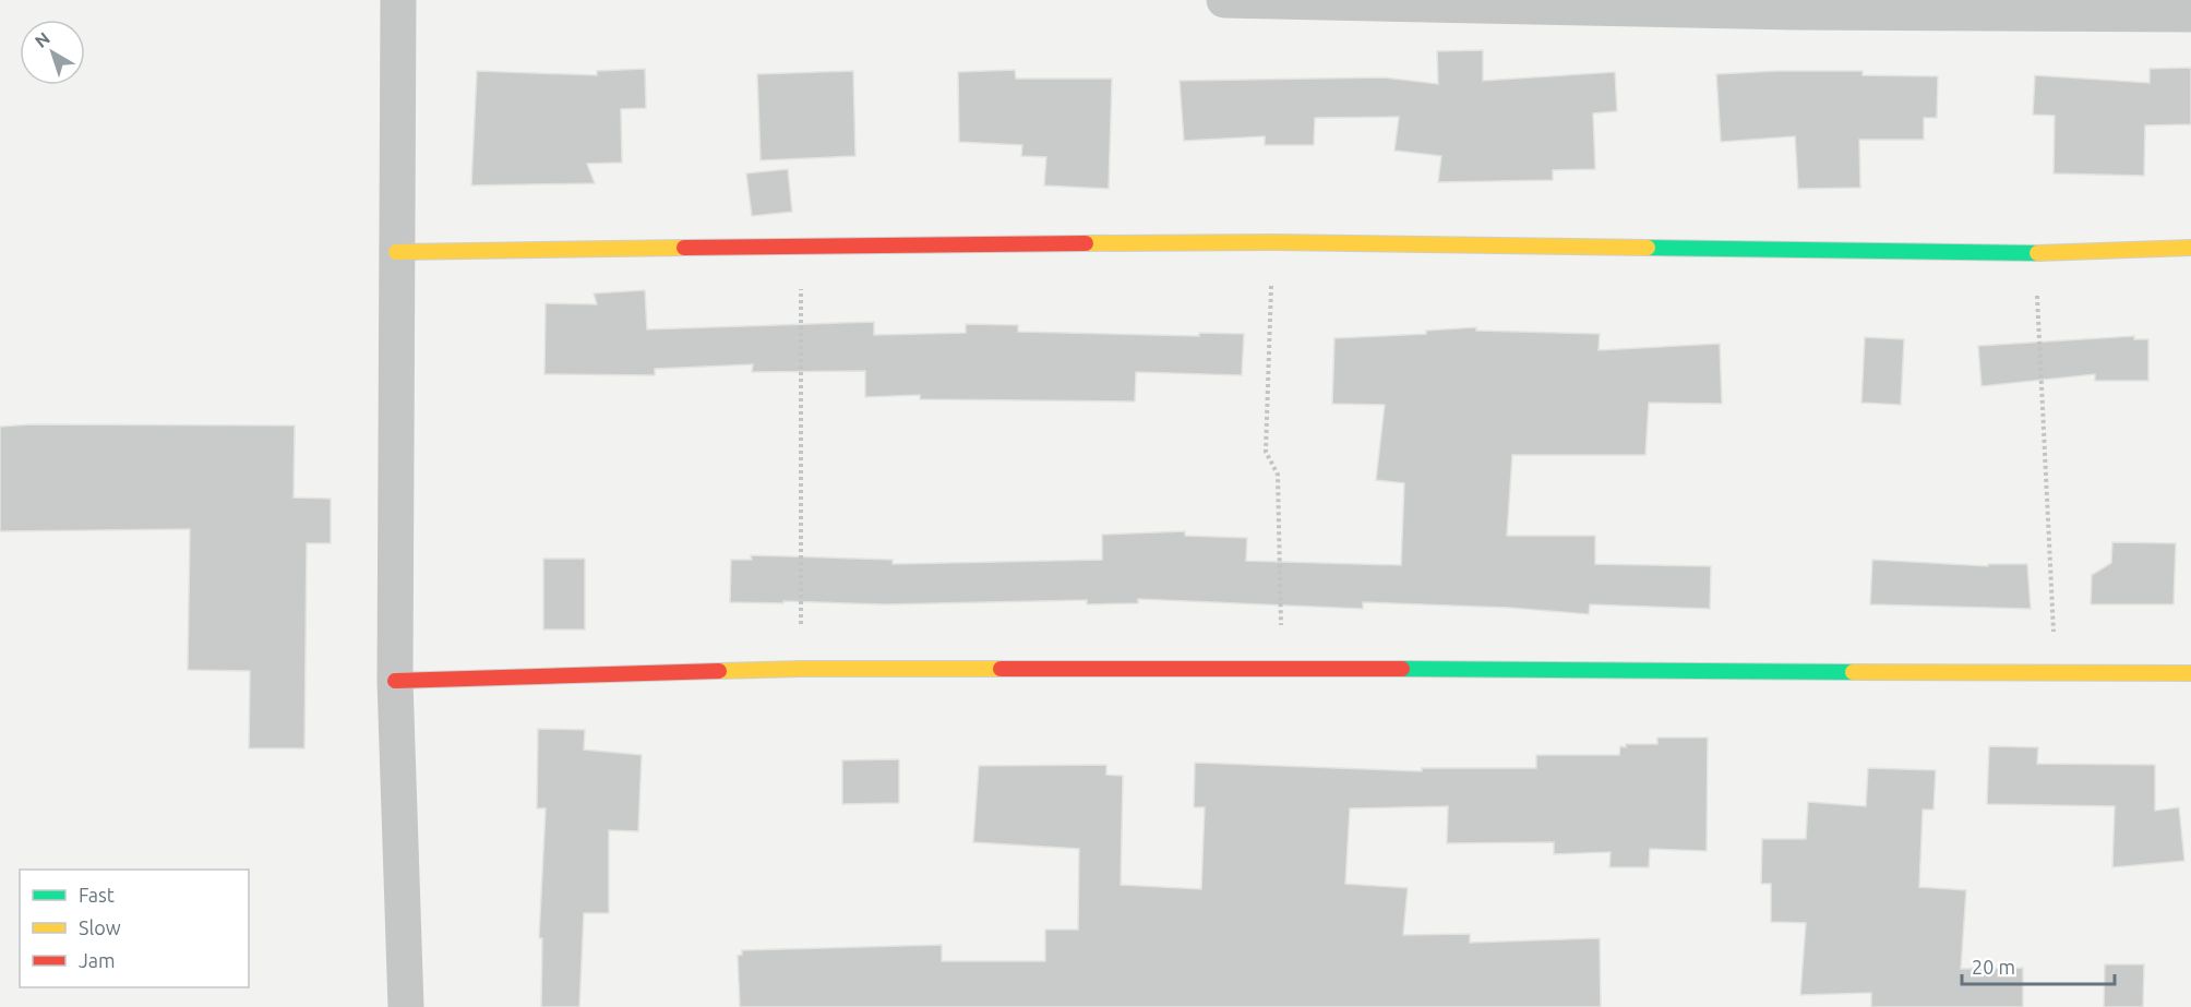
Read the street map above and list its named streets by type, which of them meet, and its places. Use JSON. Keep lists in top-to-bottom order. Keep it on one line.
{"legend":["Fast","Slow","Jam"],"scale_bar":"20 m","north":"top left"}
